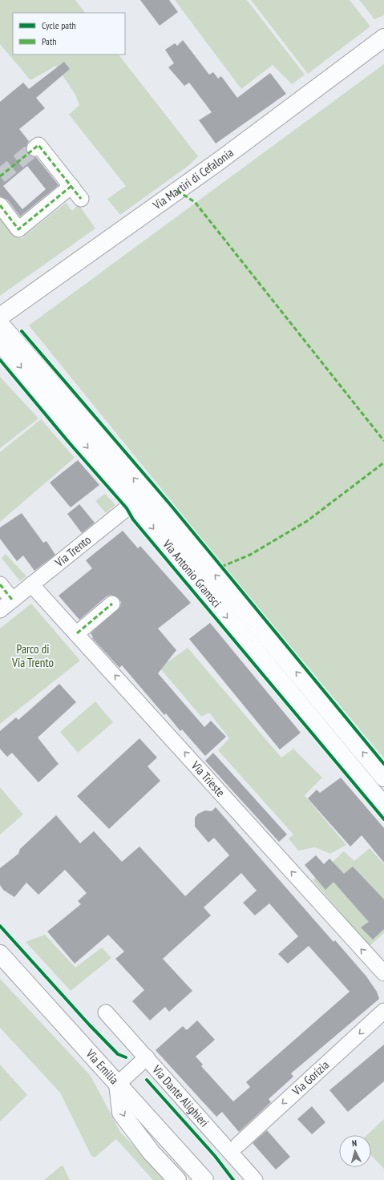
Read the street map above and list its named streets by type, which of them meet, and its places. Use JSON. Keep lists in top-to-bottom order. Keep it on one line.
{"streets":{"street":["Via Martiri di Cefalonia","Via Trento","Via Antonio Gramsci","Via Trieste","Via Emilia","Via Gorizia","Via Dante Alighieri"]},"crossings":[["Via Trento","Via Antonio Gramsci"],["Via Trento","Via Trieste"]],"one_way":["Via Trieste","Via Gorizia"],"parks":["Parco di Via Trento"],"legend":["Cycle path","Path"],"north":"top"}
